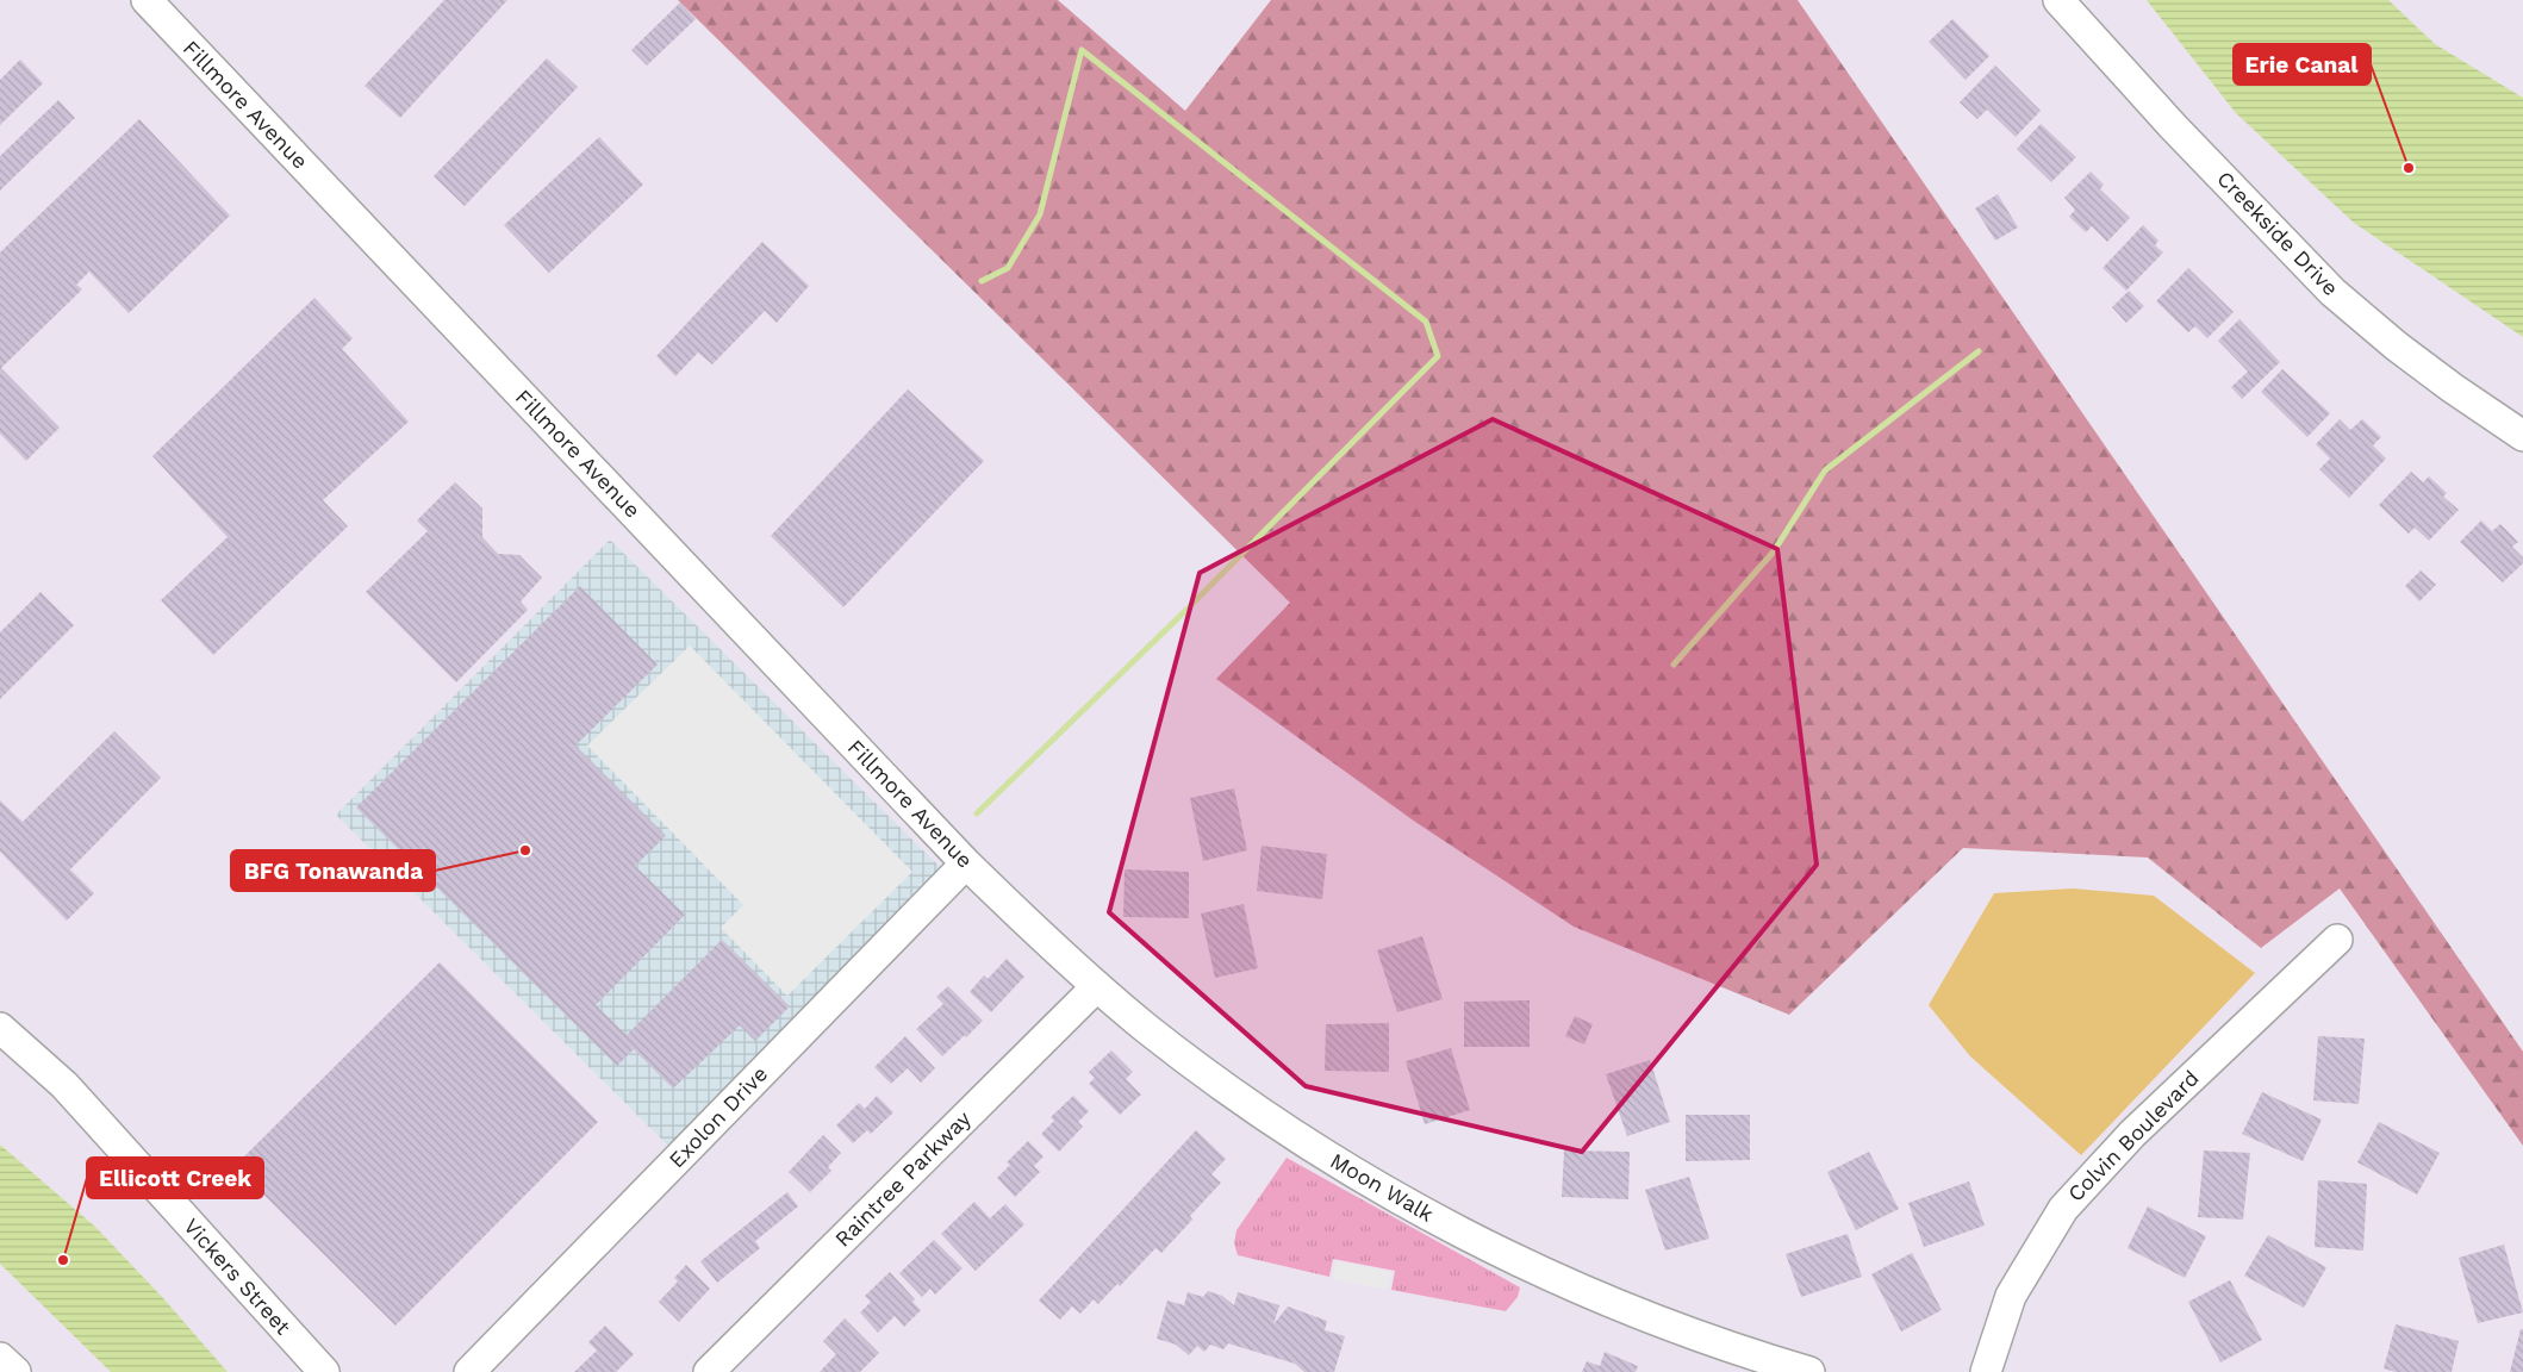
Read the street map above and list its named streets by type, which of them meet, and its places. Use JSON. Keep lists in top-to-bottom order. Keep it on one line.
{"streets":{"street":["Fillmore Avenue","Creekside Drive","Exolon Drive","Colvin Boulevard","Raintree Parkway","Moon Walk","Vickers Street"]},"crossings":[["Fillmore Avenue","Exolon Drive"],["Fillmore Avenue","Moon Walk"],["Raintree Parkway","Moon Walk"]],"places":["Erie Canal","BFG Tonawanda","Ellicott Creek"]}
